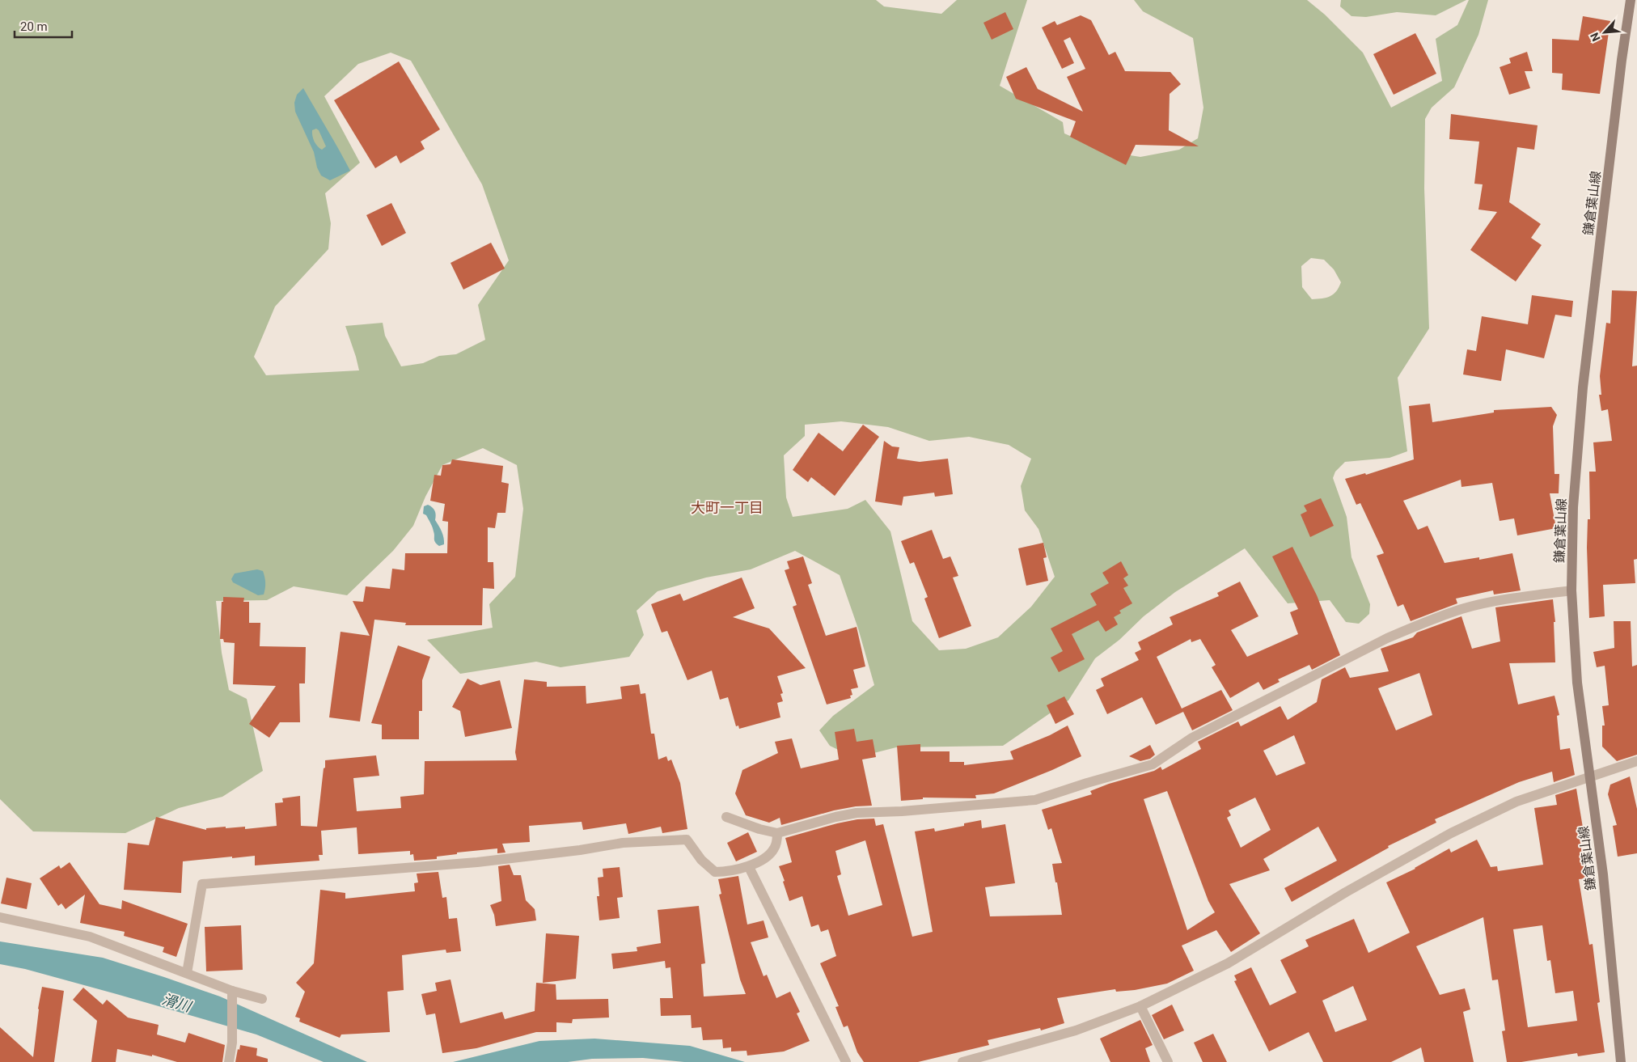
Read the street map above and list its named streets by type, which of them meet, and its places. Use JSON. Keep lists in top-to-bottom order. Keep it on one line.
{"streets":{"main road":["鎌倉葉山線"]},"districts":["大町一丁目"],"water":["滑川"],"scale_bar":"20 m","north":"bottom left"}
